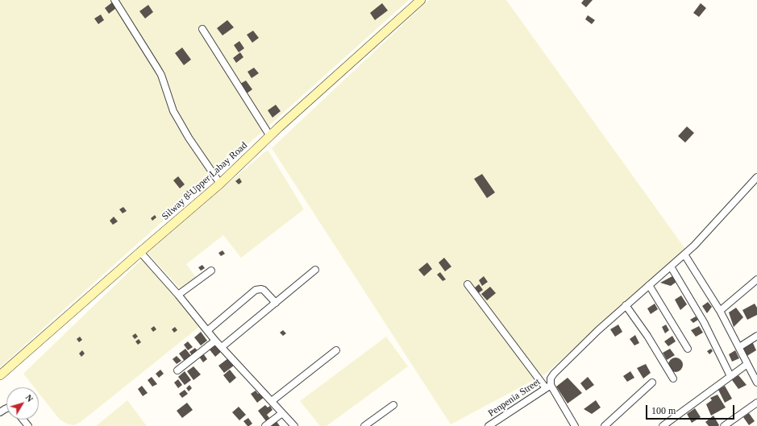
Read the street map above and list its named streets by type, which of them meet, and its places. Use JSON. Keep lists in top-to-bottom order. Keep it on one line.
{"streets":{"main road":["Silway 8-Upper Labay Road"],"street":["Penpenia Street"]},"scale_bar":"100 m","north":"top right"}
